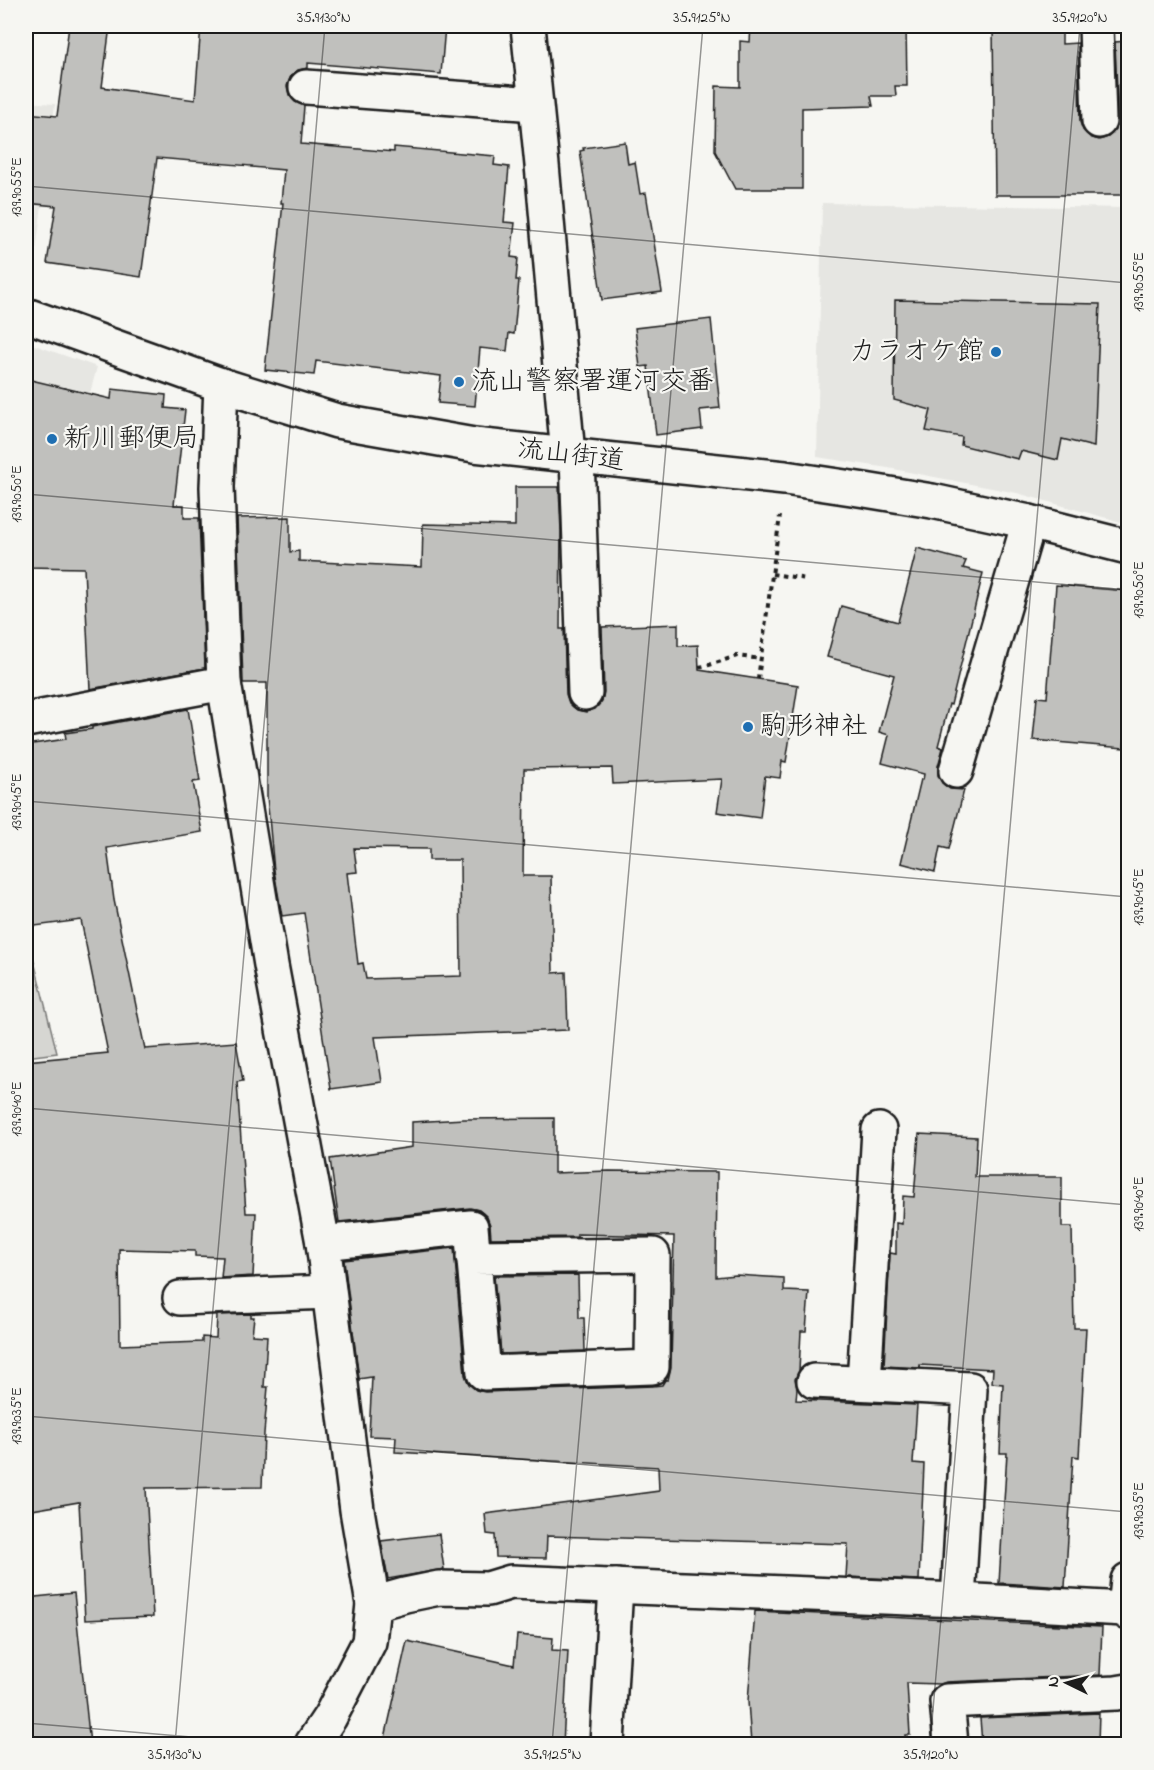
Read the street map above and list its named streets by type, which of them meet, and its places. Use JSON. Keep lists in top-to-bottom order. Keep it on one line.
{"streets":{"street":["流山街道"]},"places":["カラオケ館","流山警察署運河交番","新川郵便局","駒形神社"],"north":"left","coordinates":["35.9130°N","35.9125°N","35.9120°N","139.9055°E","139.9050°E","139.9045°E","139.9040°E","139.9035°E"]}
